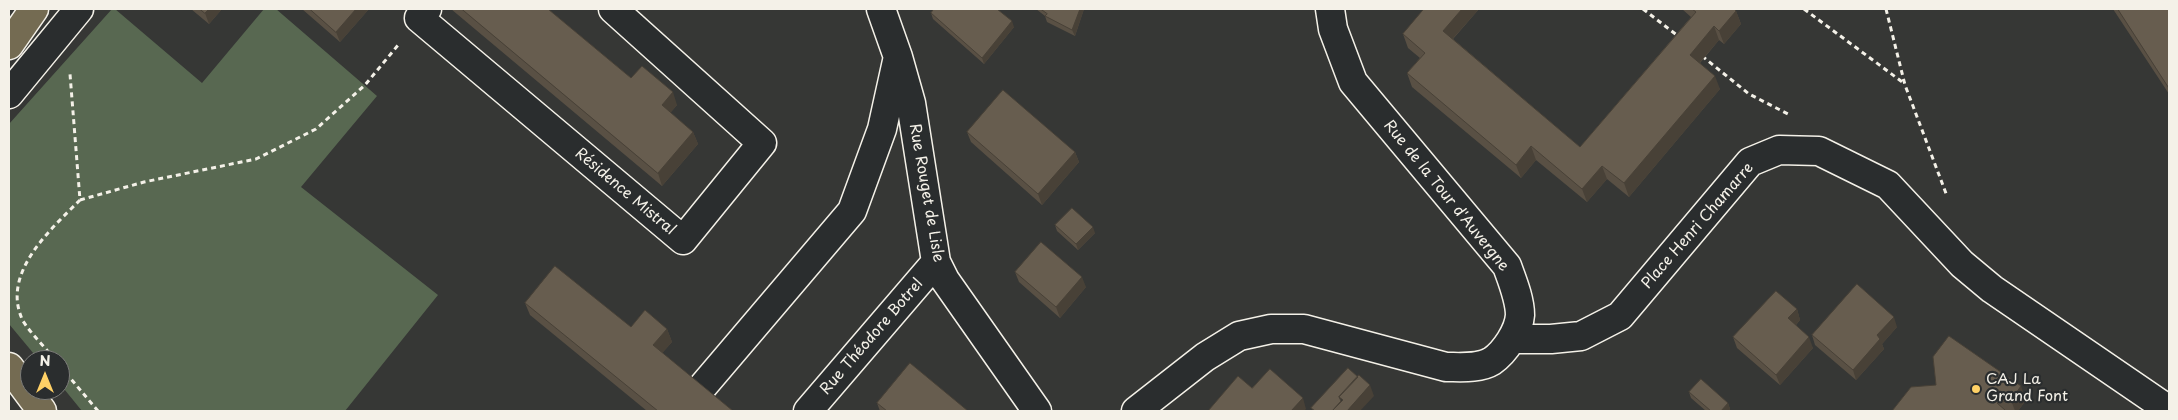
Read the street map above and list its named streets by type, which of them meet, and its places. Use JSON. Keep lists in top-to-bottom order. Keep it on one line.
{"streets":{"street":["Résidence Mistral","Rue Rouget de Lisle","Rue de la Tour d'Auvergne","Place Henri Chamarre","Rue Théodore Botrel"]},"crossings":[["Rue Rouget de Lisle","Rue Théodore Botrel"],["Rue de la Tour d'Auvergne","Place Henri Chamarre"]],"places":["CAJ La Grand Font"],"north":"top"}
